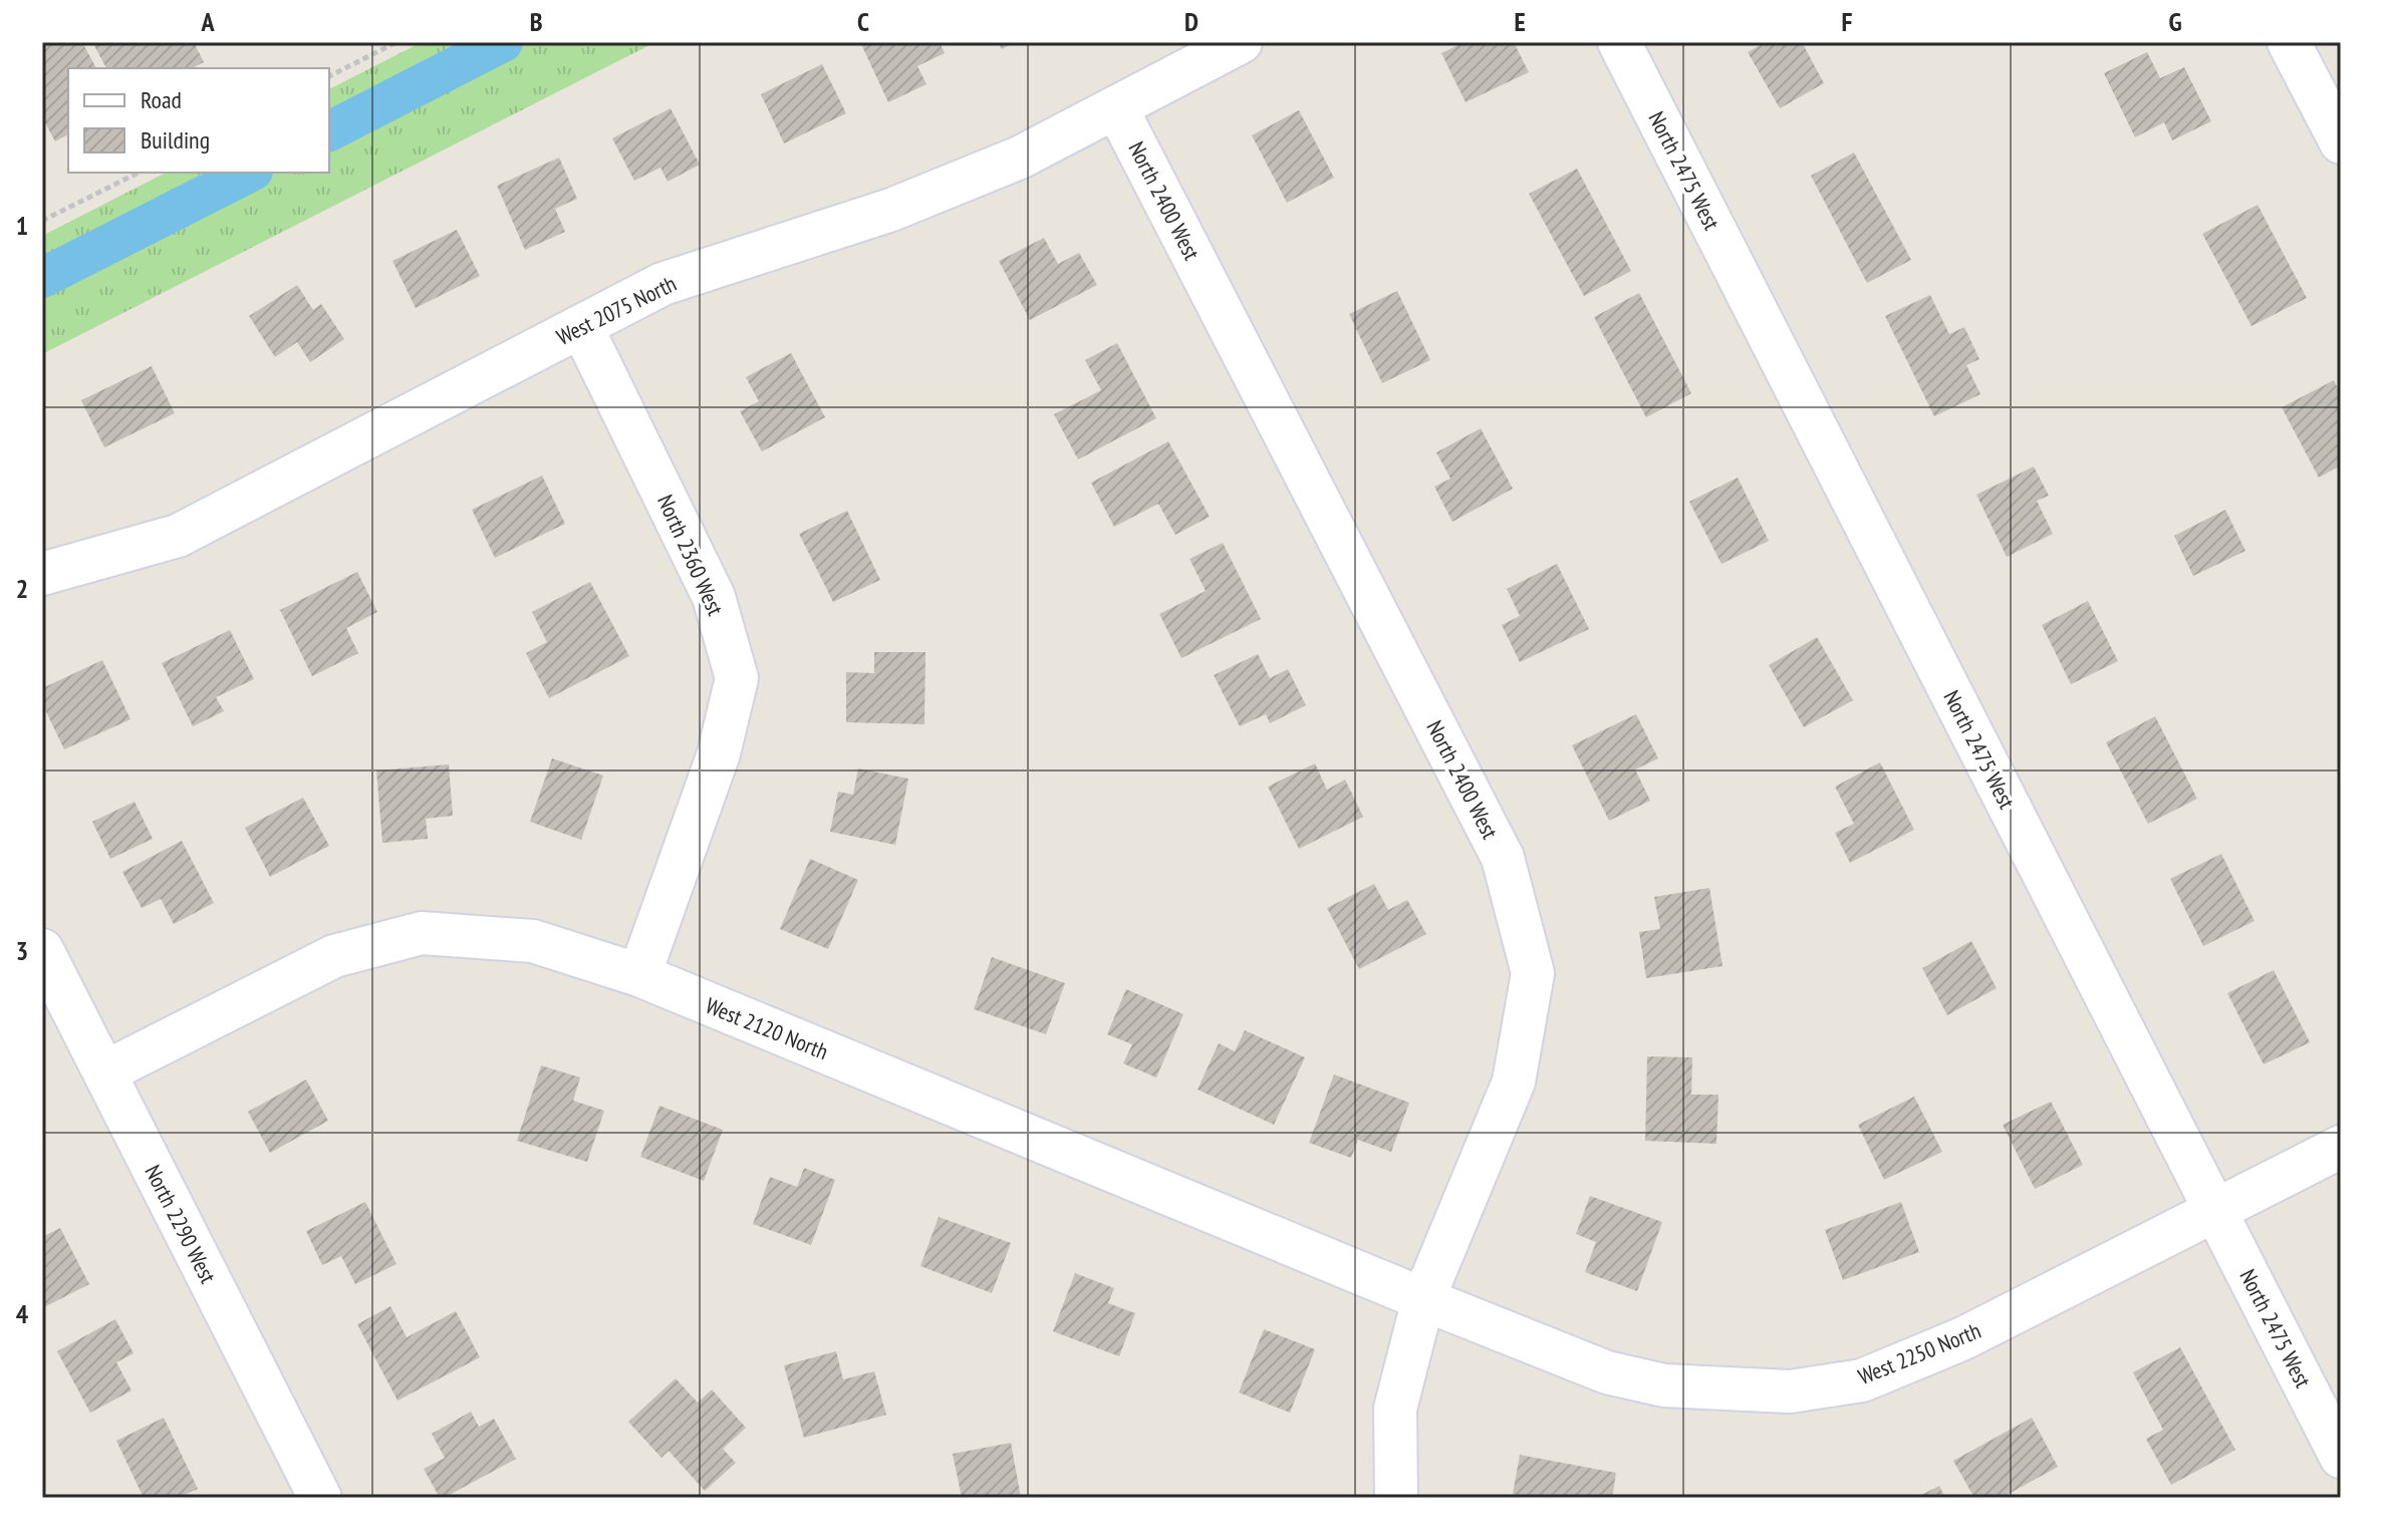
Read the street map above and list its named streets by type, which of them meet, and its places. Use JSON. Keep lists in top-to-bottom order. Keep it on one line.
{"streets":{"street":["North 2475 West","North 2400 West","West 2075 North","North 2360 West","West 2120 North","North 2290 West","West 2250 North"]},"crossings":[["North 2475 West","West 2250 North"],["North 2400 West","West 2075 North"],["North 2400 West","West 2120 North"],["North 2400 West","West 2250 North"],["West 2075 North","North 2360 West"],["North 2360 West","West 2120 North"],["West 2120 North","North 2290 West"],["West 2120 North","West 2250 North"]],"legend":["Road","Building"],"grid":{"columns":["A","B","C","D","E","F","G"],"rows":["1","2","3","4"]}}
